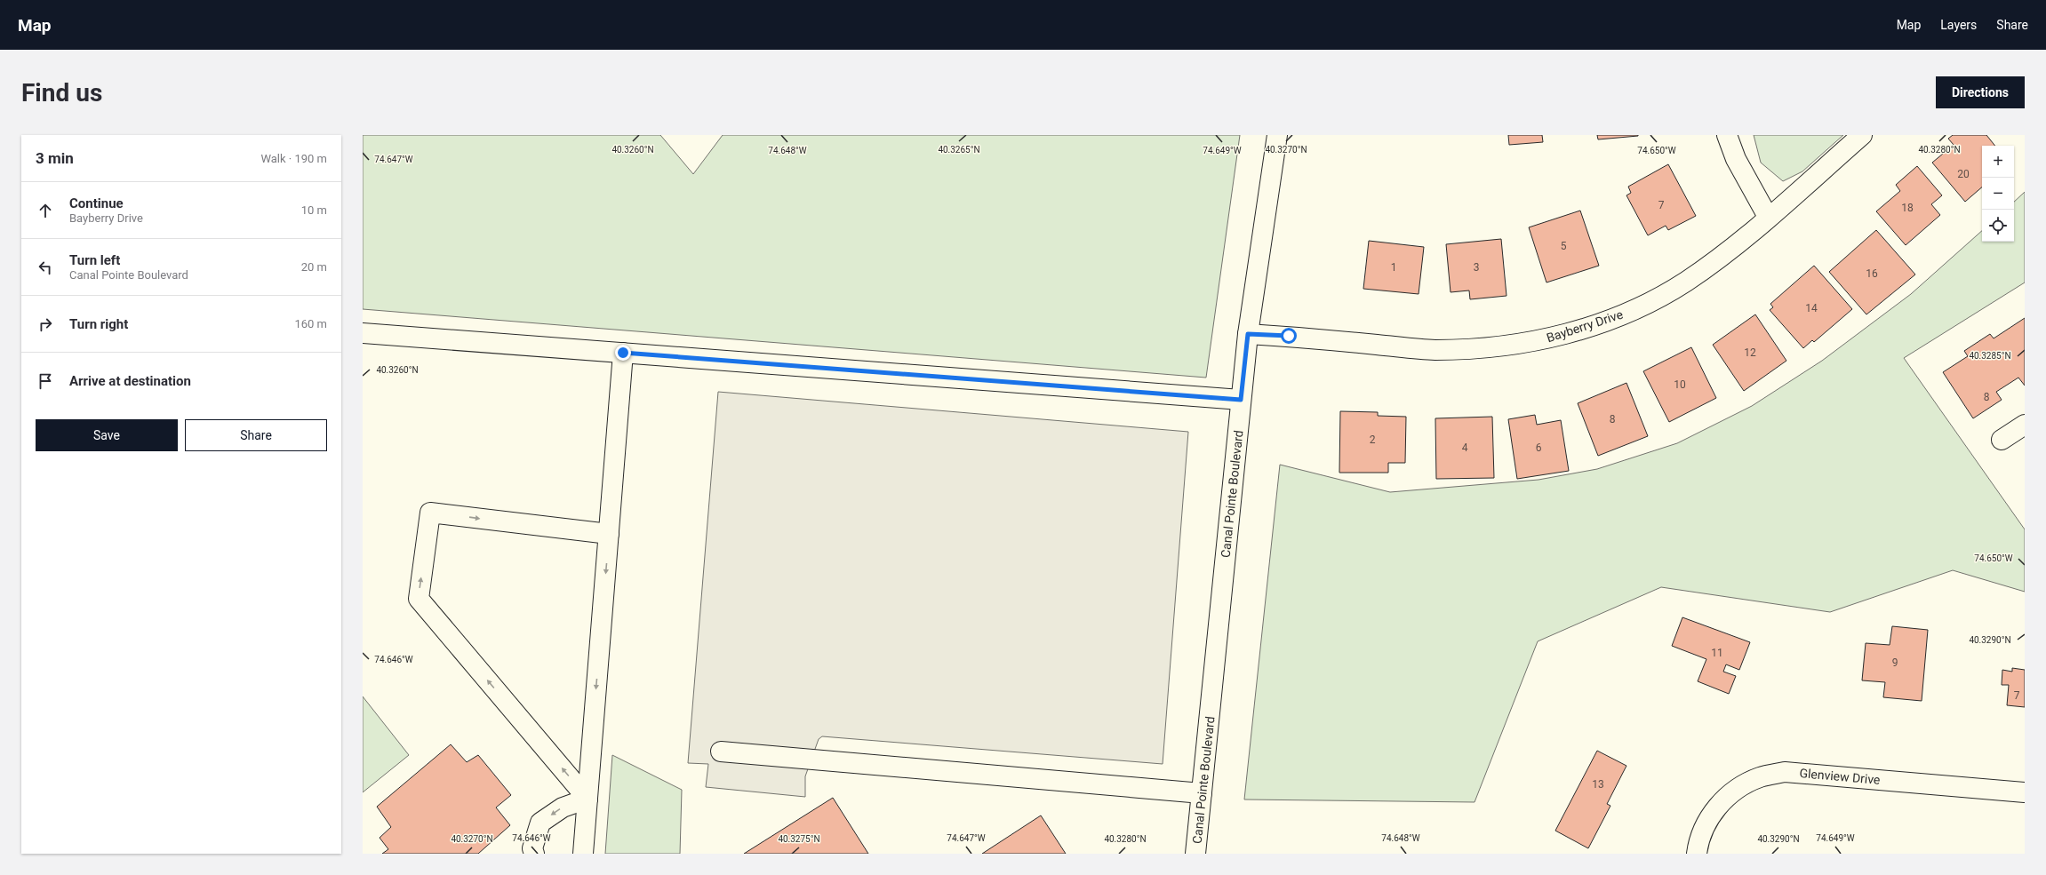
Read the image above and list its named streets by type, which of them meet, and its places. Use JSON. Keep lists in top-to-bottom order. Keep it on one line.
{"streets":{"street":["Bayberry Drive","Canal Pointe Boulevard","Glenview Drive"]},"crossings":[["Bayberry Drive","Canal Pointe Boulevard"]],"house_numbers":["20","7","18","5","1","3","16","14","12","10","8","8","2","4","6","11","9","7","13"],"page":{"header":"Map","nav":["Map","Layers","Share"],"buttons":["Directions",["Save","Share"]],"title":"Find us","heading":["3 min","Walk · 190 m"],"map_buttons":["+","−"],"list":[["Continue","Bayberry Drive","10 m"],["Turn left","Canal Pointe Boulevard","20 m"],["Turn right","160 m"],"Arrive at destination"]},"coordinates":["40.3260°N","40.3265°N","40.3270°N","40.3280°N","74.649°W","74.648°W","74.650°W","74.647°W","40.3285°N","40.3290°N","74.646°W","40.3275°N"]}
